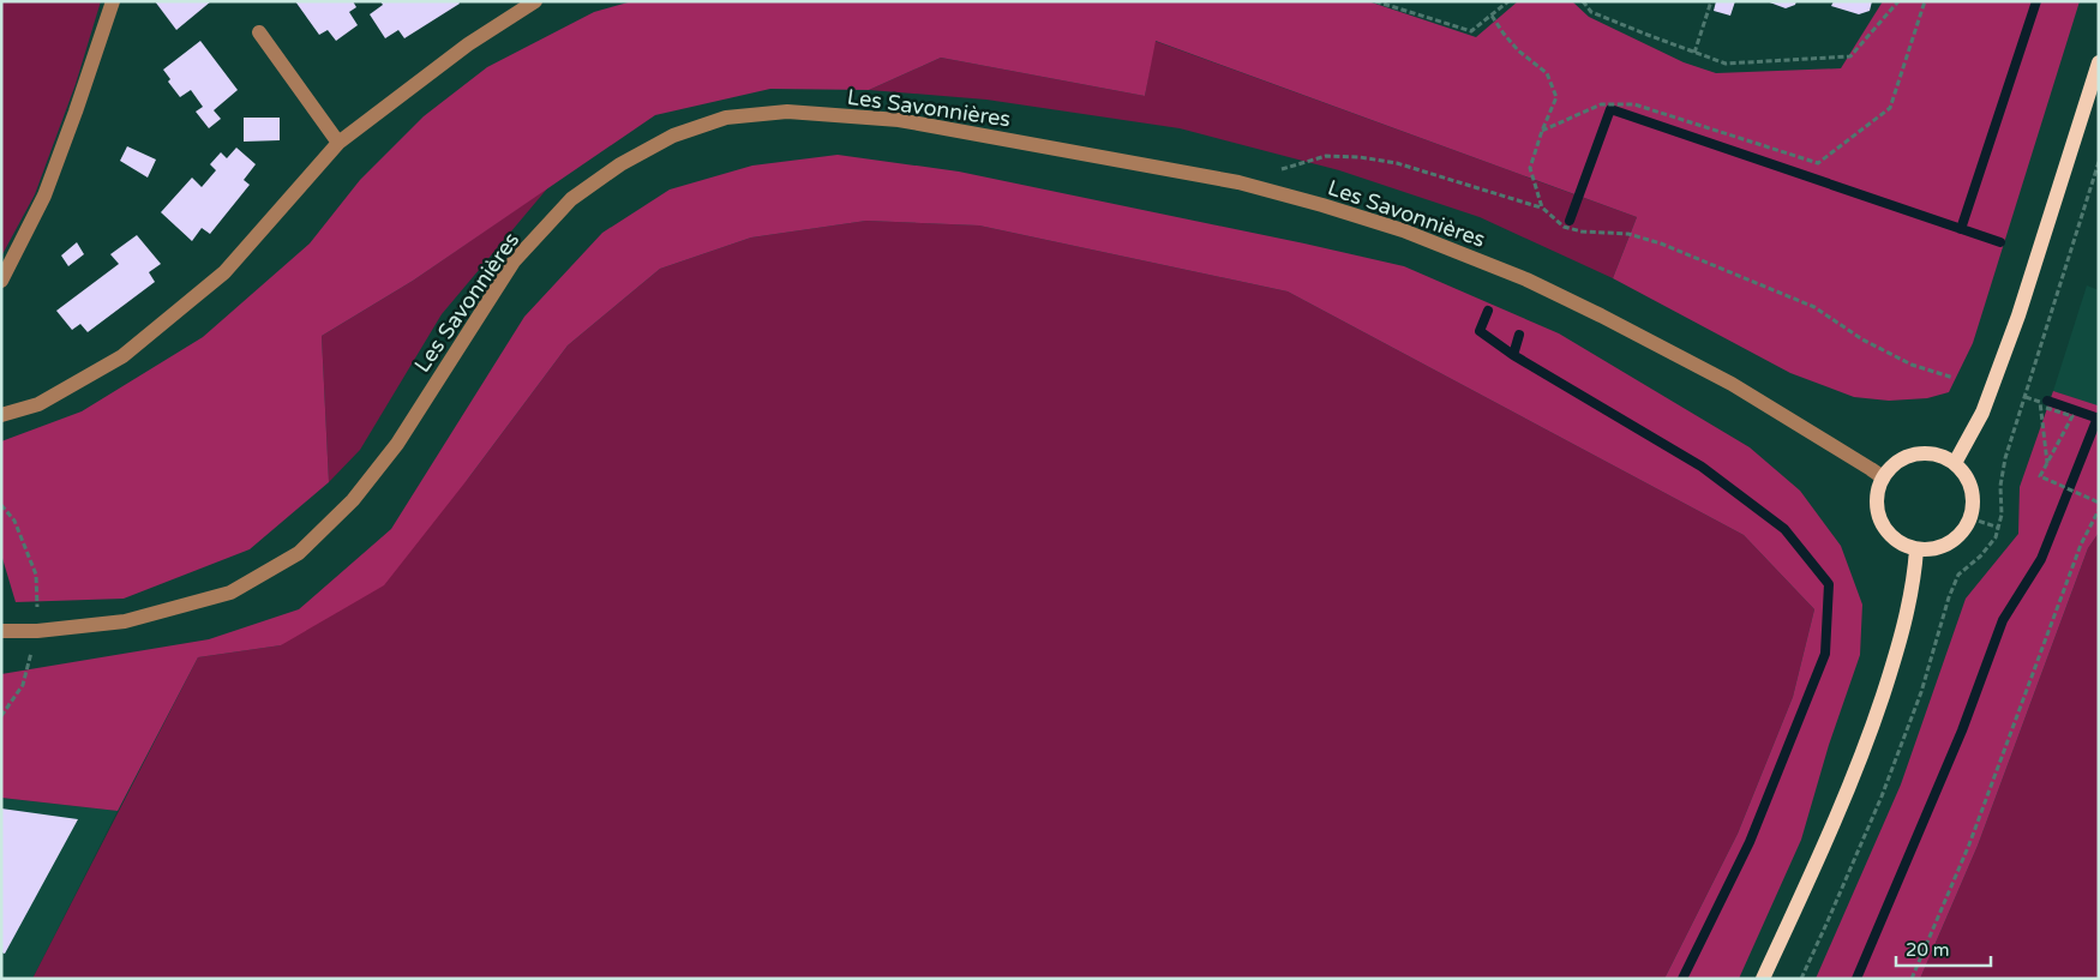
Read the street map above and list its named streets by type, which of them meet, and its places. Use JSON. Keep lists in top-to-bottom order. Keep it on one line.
{"streets":{"street":["Les Savonnières"]},"scale_bar":"20 m"}
